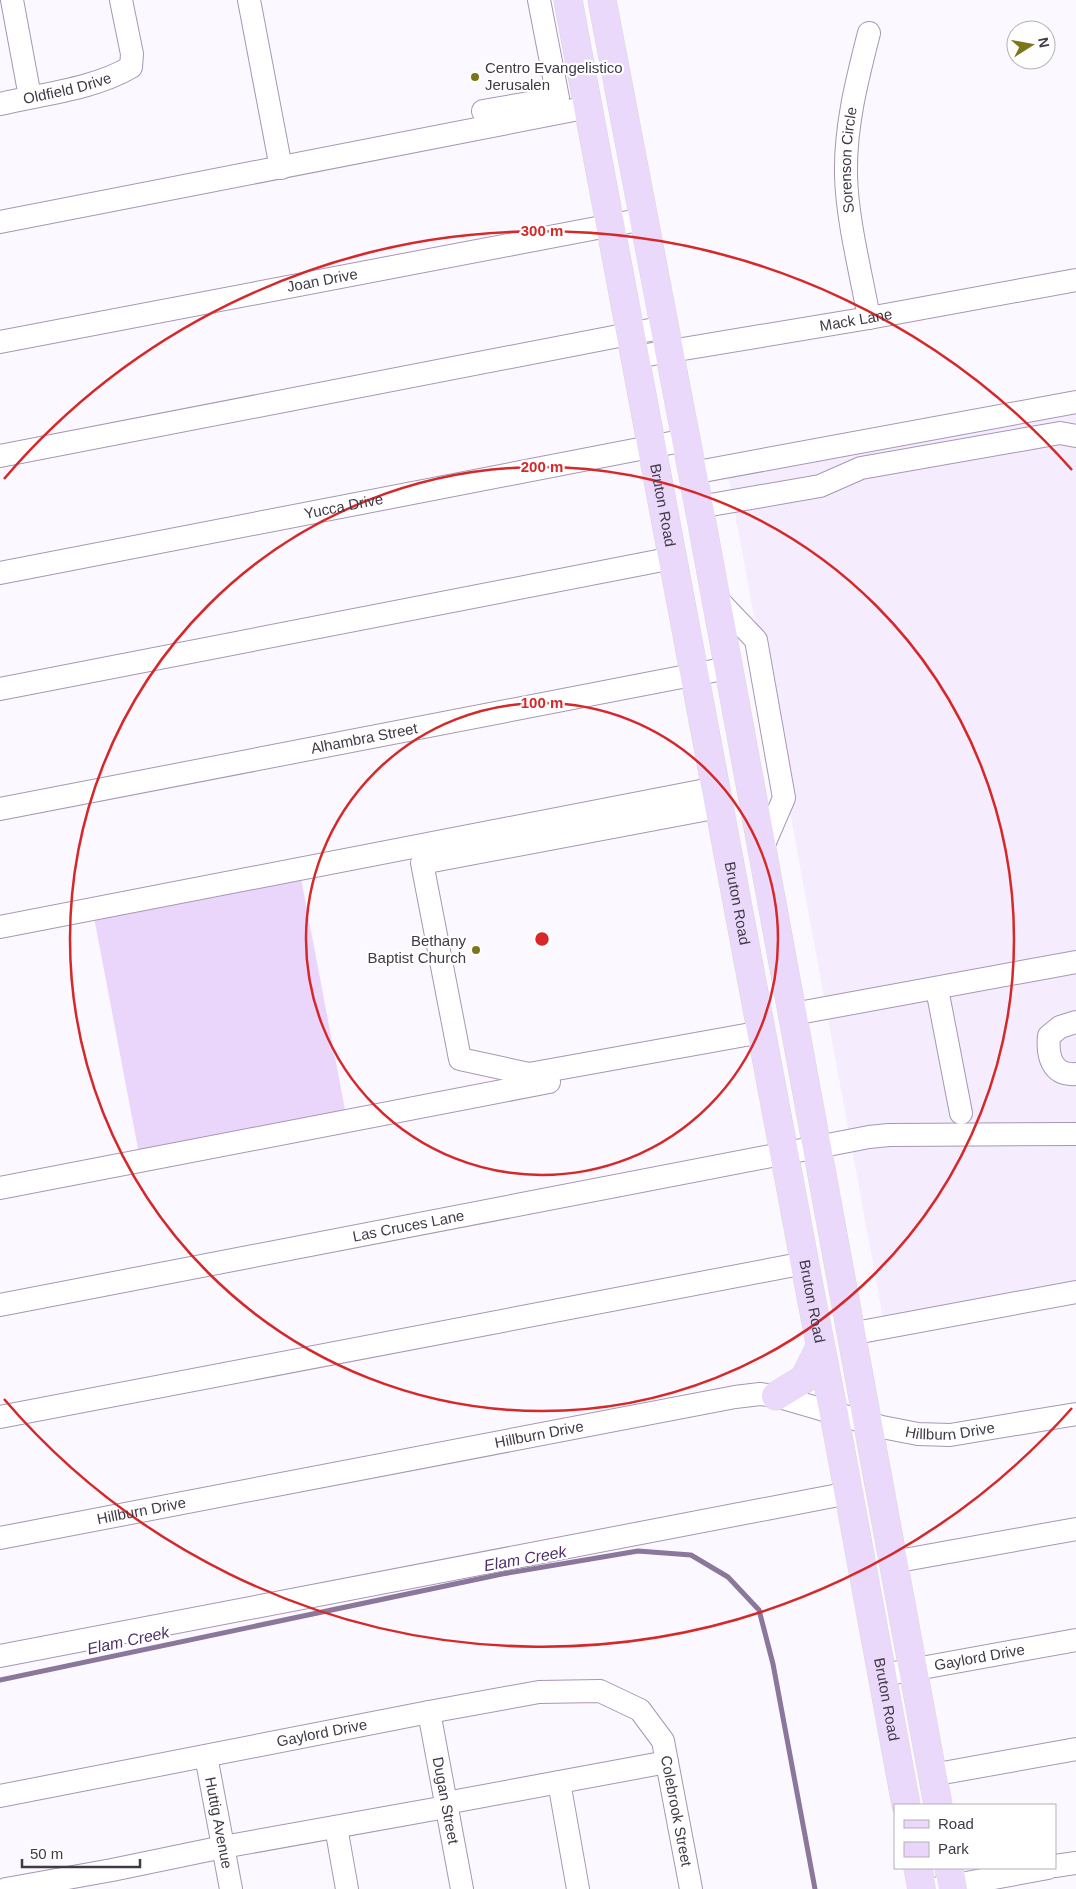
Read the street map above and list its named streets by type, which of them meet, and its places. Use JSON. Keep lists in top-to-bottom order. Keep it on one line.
{"streets":{"main road":["Bruton Road"],"street":["Oldfield Drive","Sorenson Circle","Joan Drive","Mack Lane","Yucca Drive","Alhambra Street","Las Cruces Lane","Hillburn Drive","Gaylord Drive","Dugan Street","Colebrook Street","Huttig Avenue"]},"crossings":[["Sorenson Circle","Mack Lane"],["Joan Drive","Bruton Road"],["Mack Lane","Bruton Road"],["Bruton Road","Yucca Drive"],["Bruton Road","Alhambra Street"],["Bruton Road","Las Cruces Lane"],["Bruton Road","Hillburn Drive"],["Bruton Road","Gaylord Drive"],["Gaylord Drive","Dugan Street"],["Gaylord Drive","Colebrook Street"],["Gaylord Drive","Huttig Avenue"]],"water":["Elam Creek"],"places":["Centro Evangelistico Jerusalen","Bethany Baptist Church"],"legend":["Road","Park"],"scale_bar":"50 m","north":"right","rings":["300 m","200 m","100 m"]}
